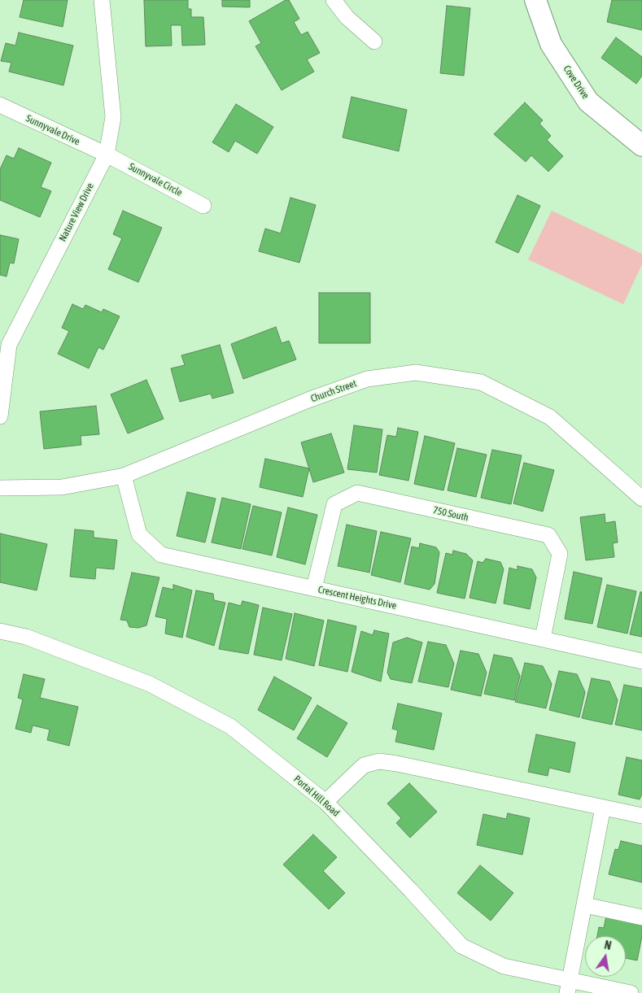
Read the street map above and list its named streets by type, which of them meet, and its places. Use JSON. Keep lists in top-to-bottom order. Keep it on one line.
{"streets":{"main road":["Cove Drive"],"street":["Sunnyvale Drive","Sunnyvale Circle","Nature View Drive","Church Street","750 South","Crescent Heights Drive","Portal Hill Road"]},"crossings":[["Sunnyvale Drive","Sunnyvale Circle"],["Sunnyvale Drive","Nature View Drive"],["Sunnyvale Circle","Nature View Drive"],["Church Street","Crescent Heights Drive"],["750 South","Crescent Heights Drive"]],"north":"top"}
